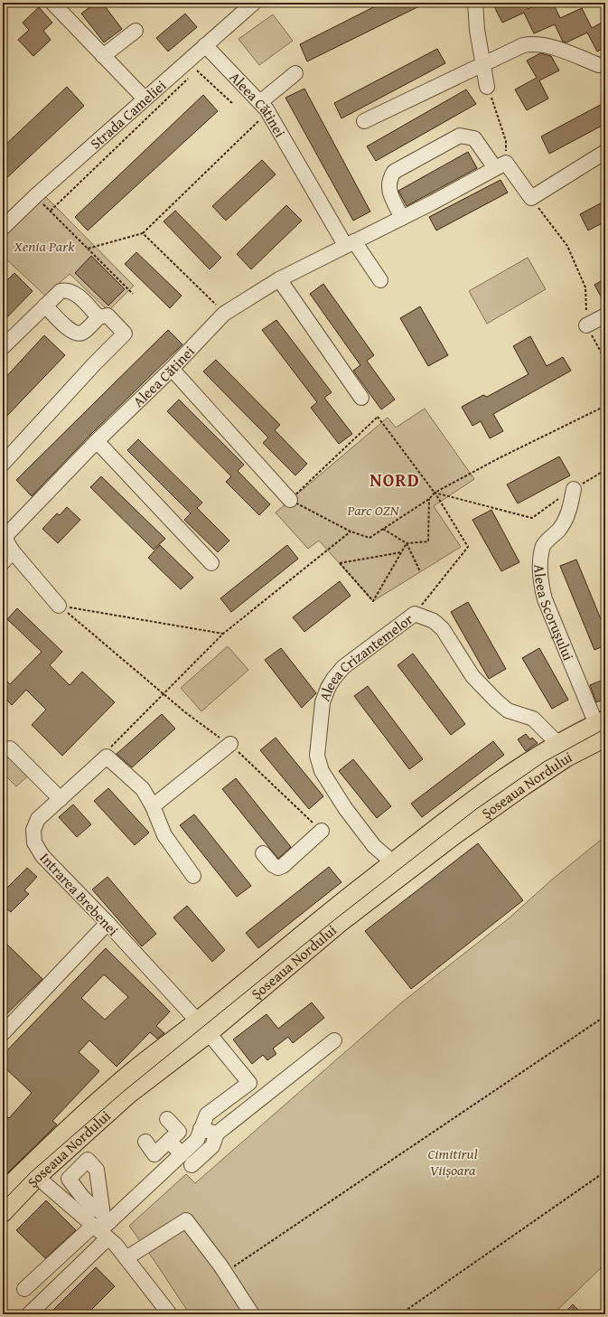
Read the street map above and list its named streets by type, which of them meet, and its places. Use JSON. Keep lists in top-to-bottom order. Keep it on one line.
{"streets":{"main road":["Șoseaua Nordului"],"street":["Aleea Cătinei","Strada Cameliei","Aleea Scorușului","Aleea Crizantemelor","Intrarea Brebenei"]},"crossings":[["Aleea Cătinei","Strada Cameliei"],["Aleea Scorușului","Șoseaua Nordului"],["Aleea Crizantemelor","Șoseaua Nordului"],["Șoseaua Nordului","Intrarea Brebenei"]],"districts":["NORD"],"parks":["Xenia Park","Parc OZN","Cimitirul Viișoara"]}
